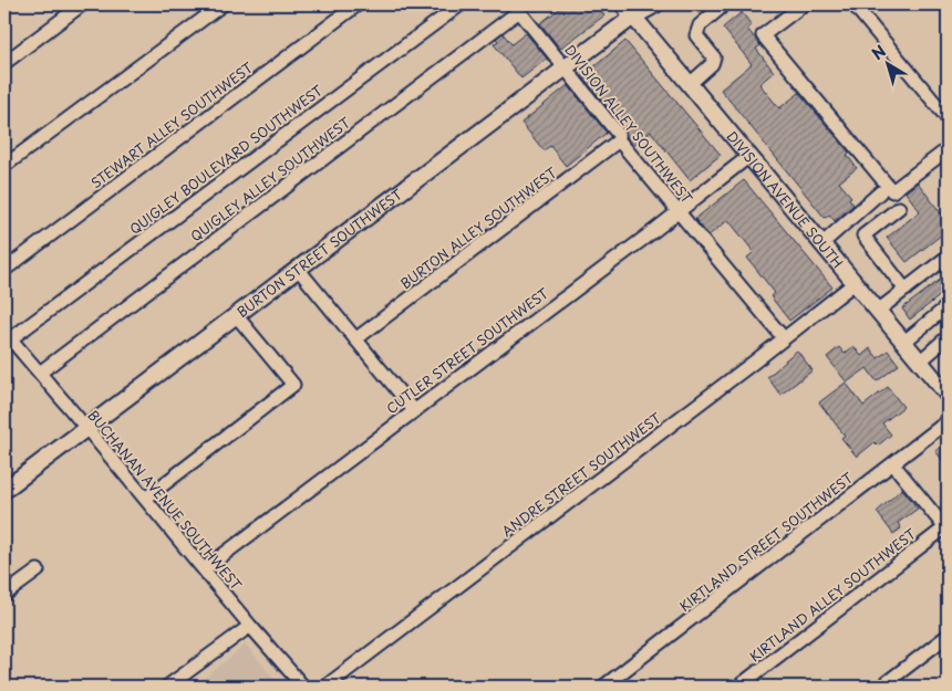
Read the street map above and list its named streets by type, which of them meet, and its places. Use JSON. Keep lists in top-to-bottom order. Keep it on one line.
{"streets":{"main road":["DIVISION AVENUE SOUTH","BURTON STREET SOUTHWEST"],"street":["DIVISION ALLEY SOUTHWEST","STEWART ALLEY SOUTHWEST","QUIGLEY BOULEVARD SOUTHWEST","QUIGLEY ALLEY SOUTHWEST","BURTON ALLEY SOUTHWEST","CUTLER STREET SOUTHWEST","ANDRE STREET SOUTHWEST","BUCHANAN AVENUE SOUTHWEST","KIRTLAND STREET SOUTHWEST","KIRTLAND ALLEY SOUTHWEST"]},"crossings":[["DIVISION ALLEY SOUTHWEST","QUIGLEY ALLEY SOUTHWEST"],["DIVISION ALLEY SOUTHWEST","BURTON ALLEY SOUTHWEST"],["DIVISION ALLEY SOUTHWEST","BURTON STREET SOUTHWEST"],["DIVISION ALLEY SOUTHWEST","CUTLER STREET SOUTHWEST"],["DIVISION ALLEY SOUTHWEST","ANDRE STREET SOUTHWEST"],["QUIGLEY BOULEVARD SOUTHWEST","BUCHANAN AVENUE SOUTHWEST"],["QUIGLEY ALLEY SOUTHWEST","BUCHANAN AVENUE SOUTHWEST"],["DIVISION AVENUE SOUTH","BURTON STREET SOUTHWEST"],["DIVISION AVENUE SOUTH","CUTLER STREET SOUTHWEST"],["DIVISION AVENUE SOUTH","ANDRE STREET SOUTHWEST"],["BURTON STREET SOUTHWEST","BUCHANAN AVENUE SOUTHWEST"],["CUTLER STREET SOUTHWEST","BUCHANAN AVENUE SOUTHWEST"]],"north":"top left"}
